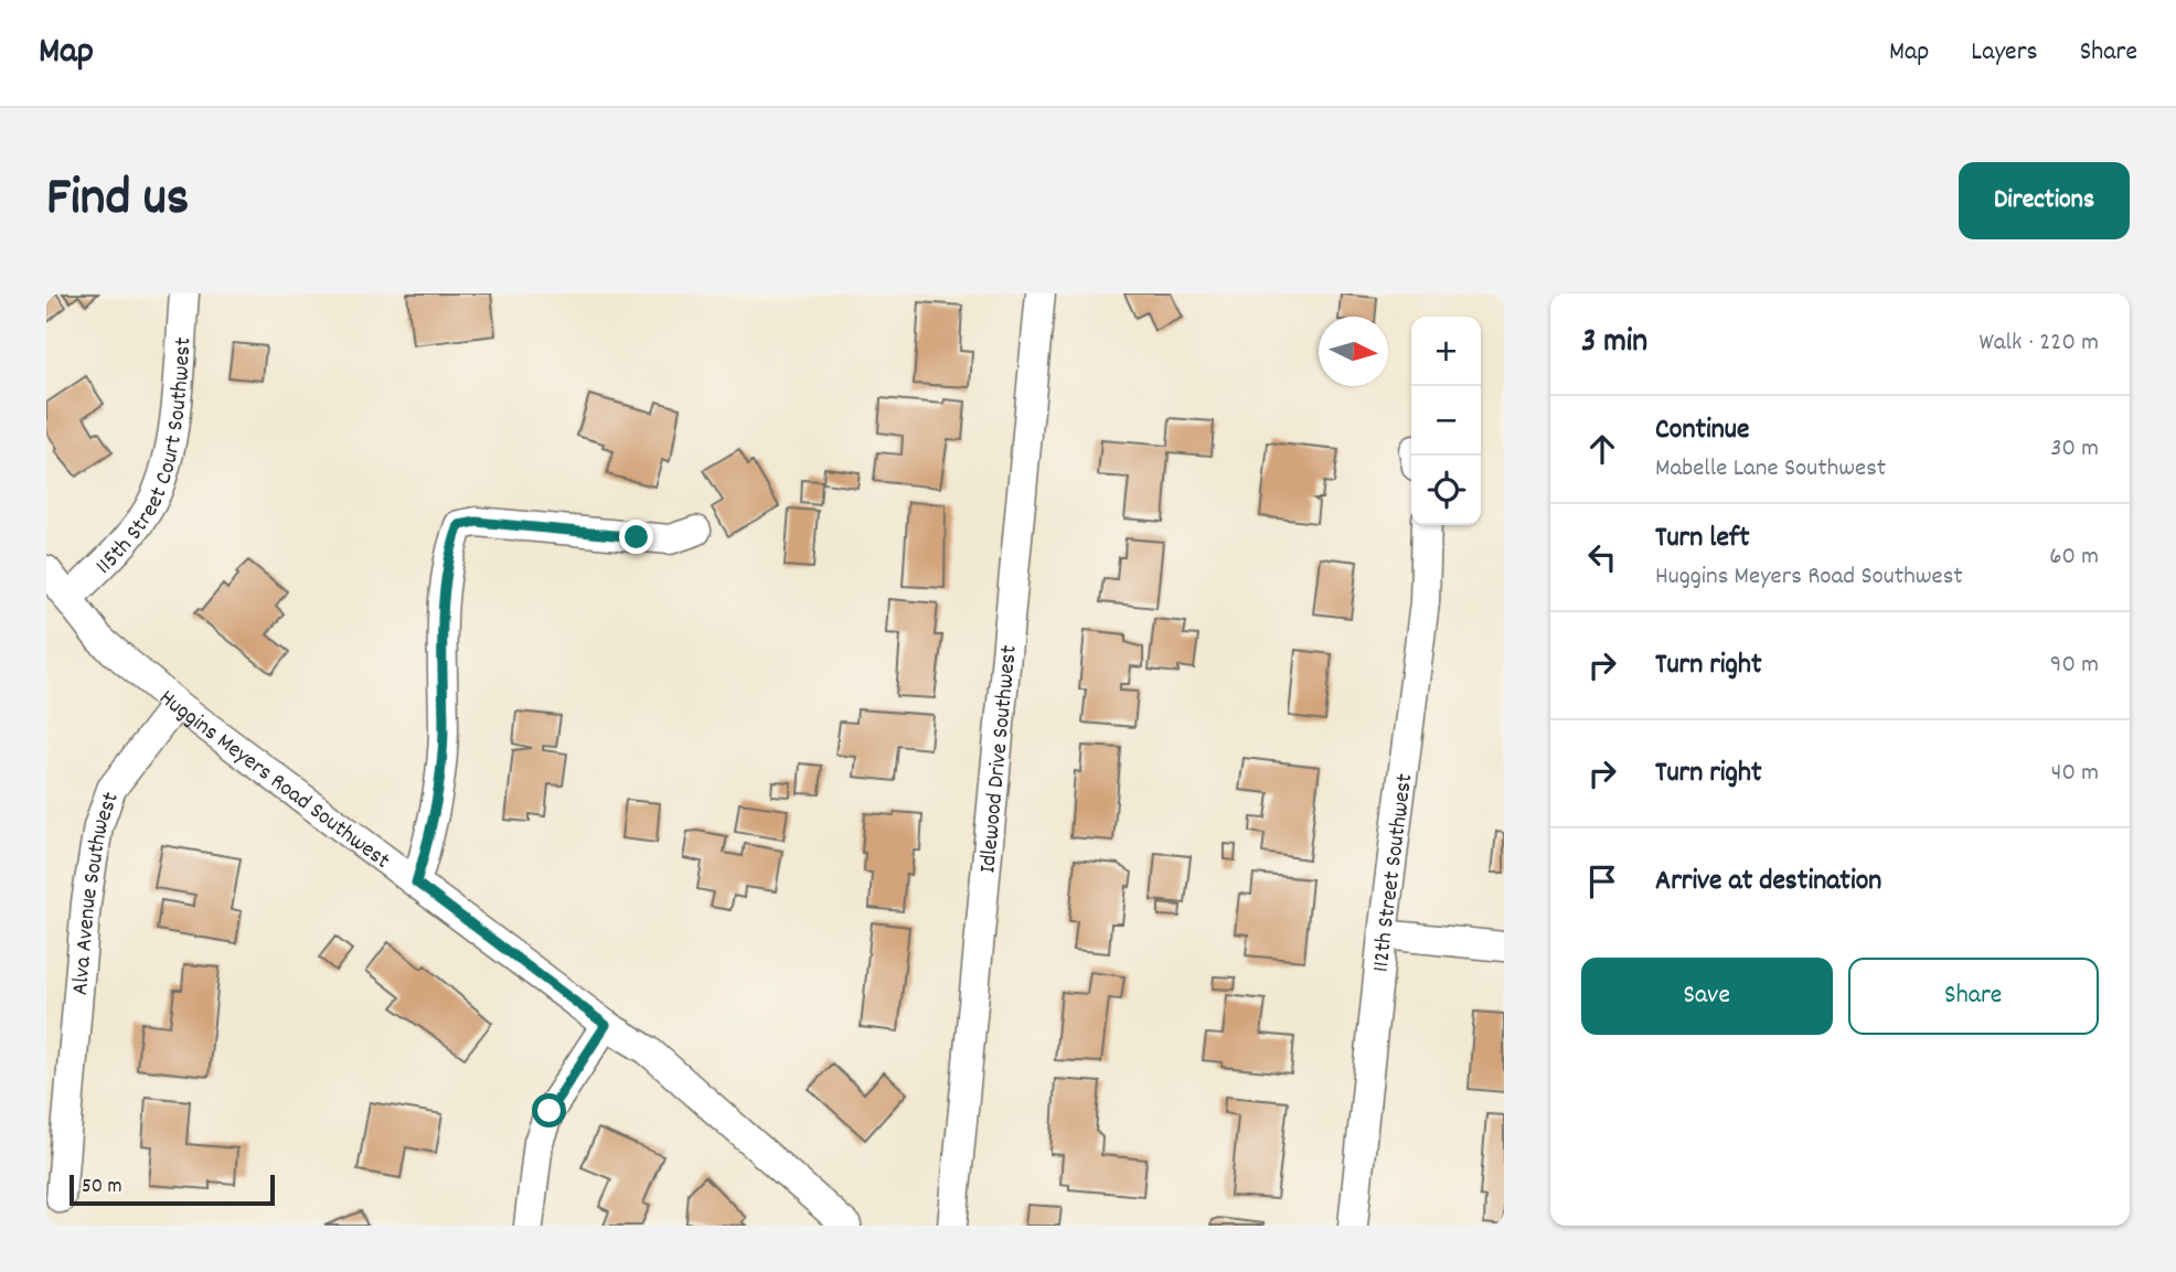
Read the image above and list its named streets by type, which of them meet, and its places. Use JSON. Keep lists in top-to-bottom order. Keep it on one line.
{"streets":{"street":["115th Street Court Southwest","Idlewood Drive Southwest","Huggins Meyers Road Southwest","112th Street Southwest","Alva Avenue Southwest"]},"crossings":[["115th Street Court Southwest","Huggins Meyers Road Southwest"],["Huggins Meyers Road Southwest","Alva Avenue Southwest"]],"scale_bar":"50 m","north":"right","page":{"header":"Map","nav":["Map","Layers","Share"],"title":"Find us","buttons":["Directions",["Save","Share"]],"heading":["3 min","Walk · 220 m"],"map_buttons":["+","−"],"list":[["Continue","Mabelle Lane Southwest","30 m"],["Turn left","Huggins Meyers Road Southwest","60 m"],["Turn right","90 m"],["Turn right","40 m"],"Arrive at destination"],"scale":"50 m"}}
